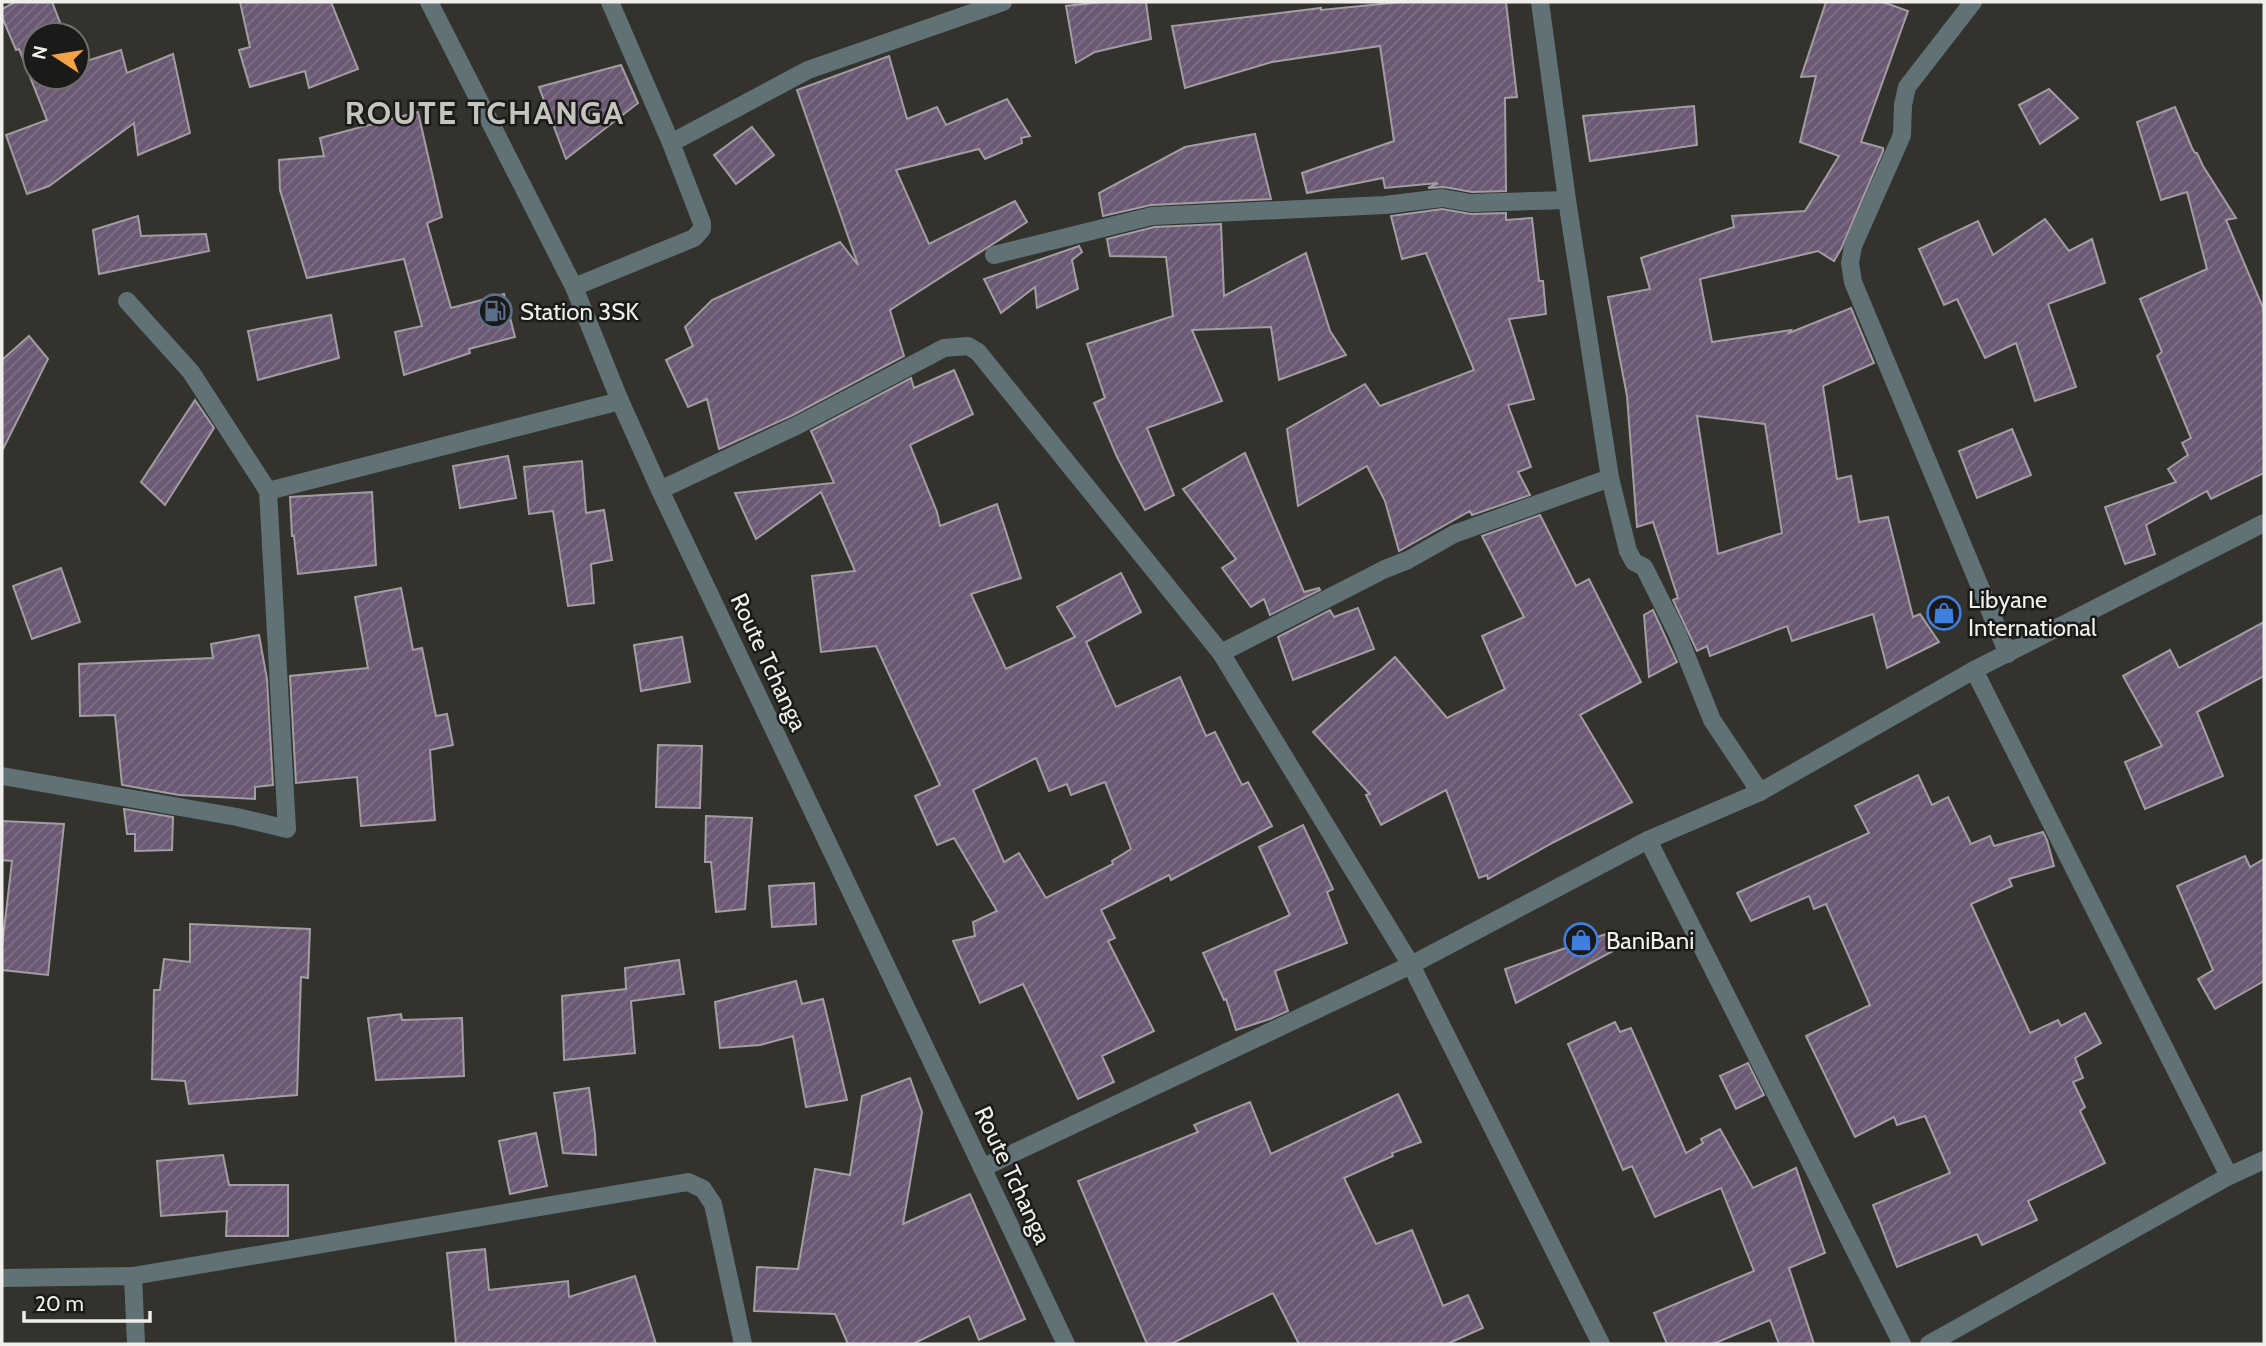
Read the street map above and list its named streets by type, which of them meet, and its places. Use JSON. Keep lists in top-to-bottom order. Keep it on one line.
{"streets":{"street":["Route Tchanga"]},"districts":["ROUTE TCHANGA"],"places":{"fuel station":["Station 3SK"],"shop":["Libyane International","BaniBani"]},"scale_bar":"20 m","north":"left"}
